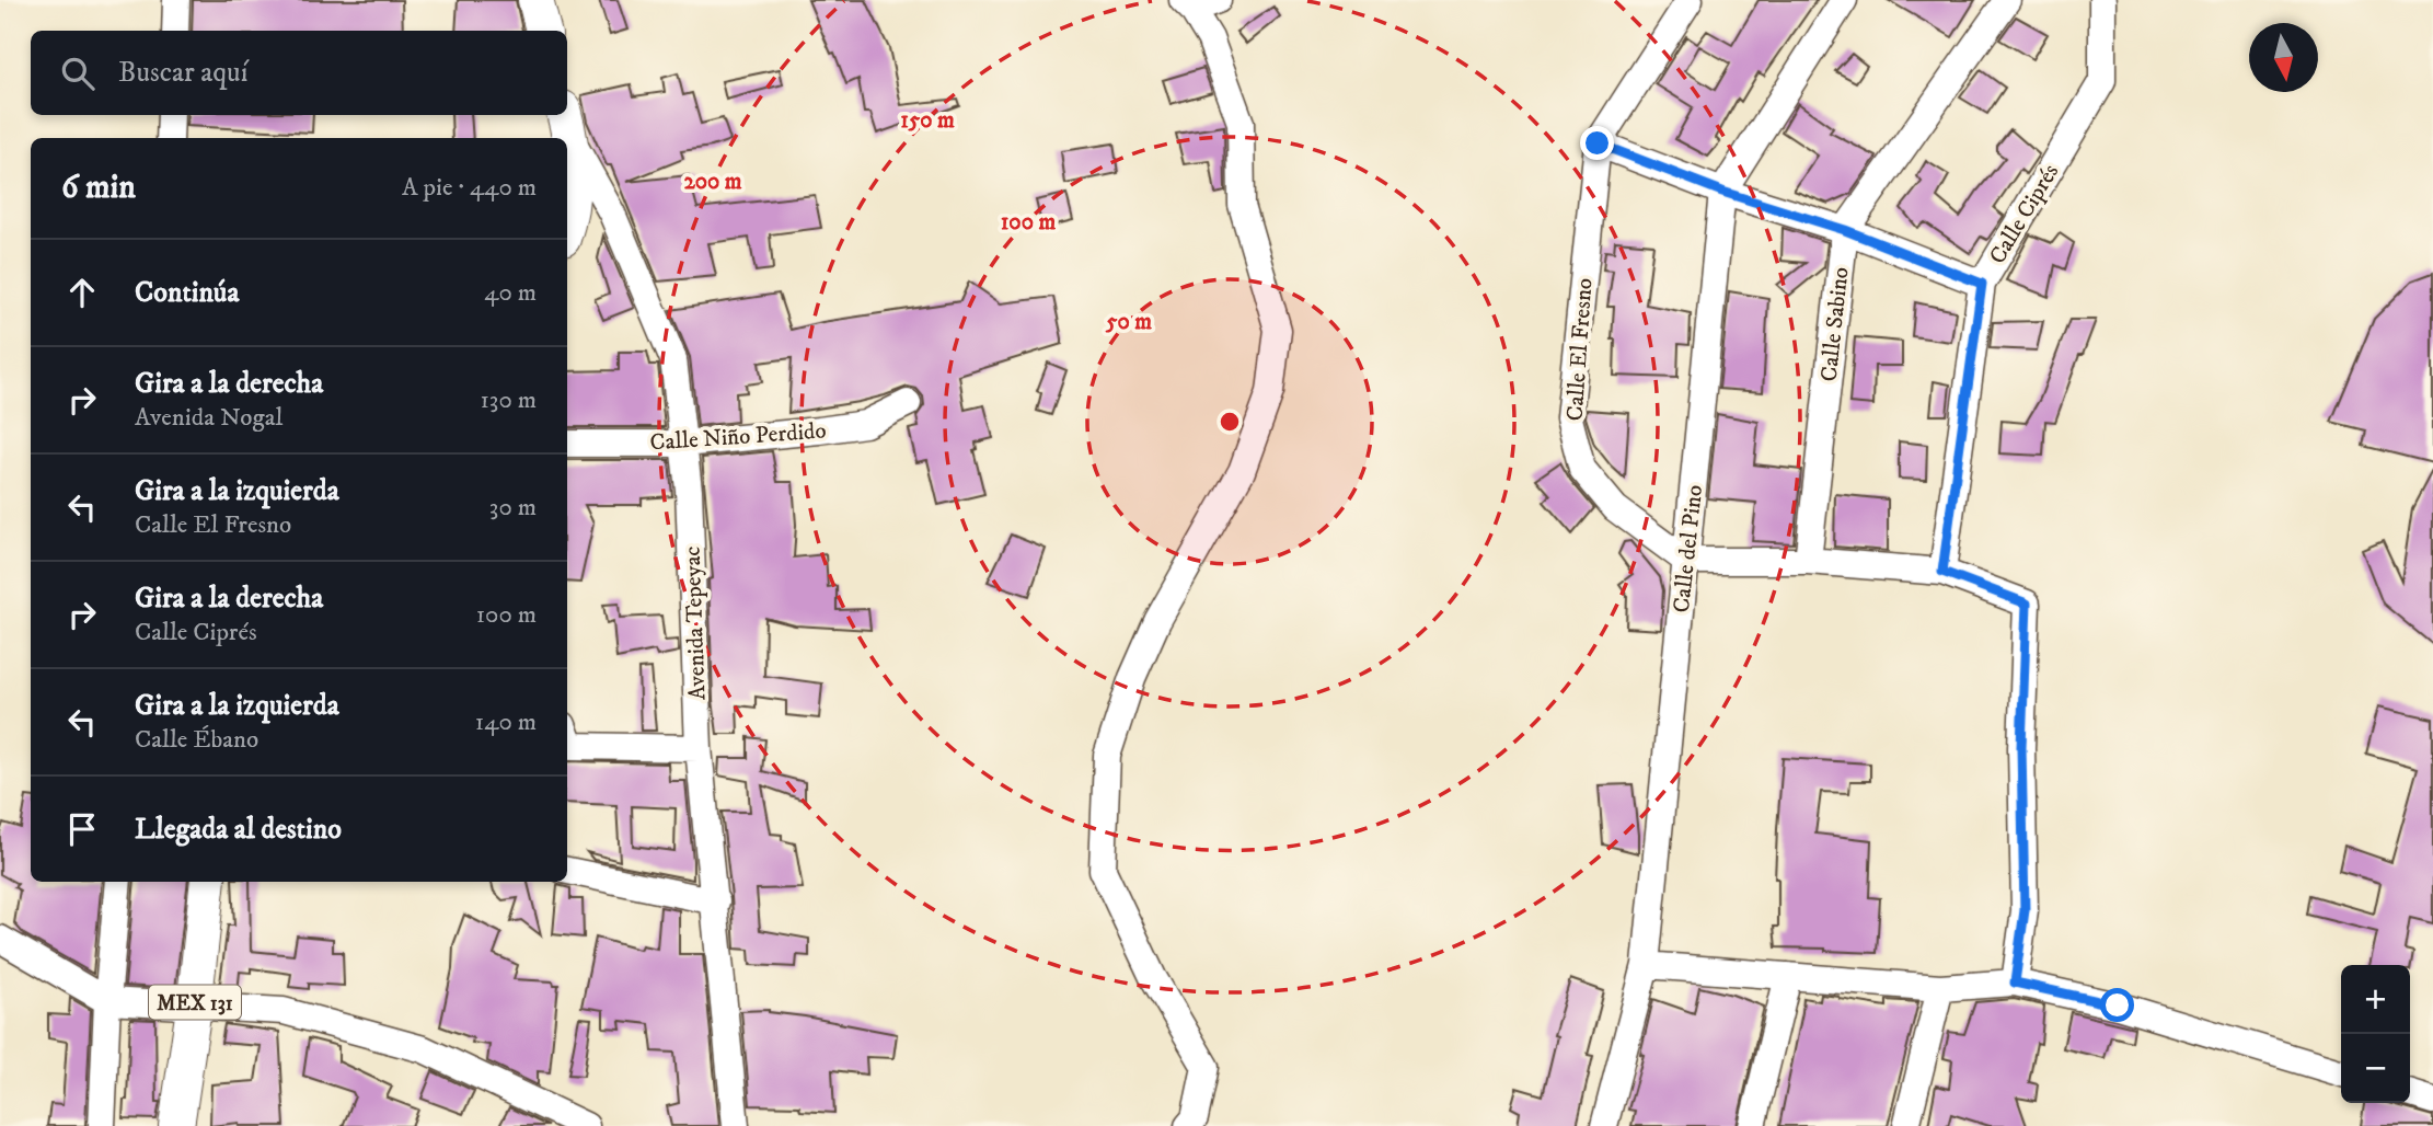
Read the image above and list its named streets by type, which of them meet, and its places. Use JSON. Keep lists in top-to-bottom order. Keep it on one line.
{"streets":{"main road":["MEX 131"],"street":["Calle Ciprés","Calle Sabino","Calle El Fresno","Calle Niño Perdido","Calle del Pino","Avenida Tepeyac"]},"crossings":[["Calle El Fresno","Calle del Pino"],["Calle Niño Perdido","Avenida Tepeyac"]],"north":"bottom","page":{"search":"Buscar aquí","heading":["6 min","A pie · 440 m"],"list":[["Continúa","40 m"],["Gira a la derecha","Avenida Nogal","130 m"],["Gira a la izquierda","Calle El Fresno","30 m"],["Gira a la derecha","Calle Ciprés","100 m"],["Gira a la izquierda","Calle Ébano","140 m"],"Llegada al destino"],"map_buttons":["+","−"]},"rings":["150 m","200 m","100 m","50 m"]}
